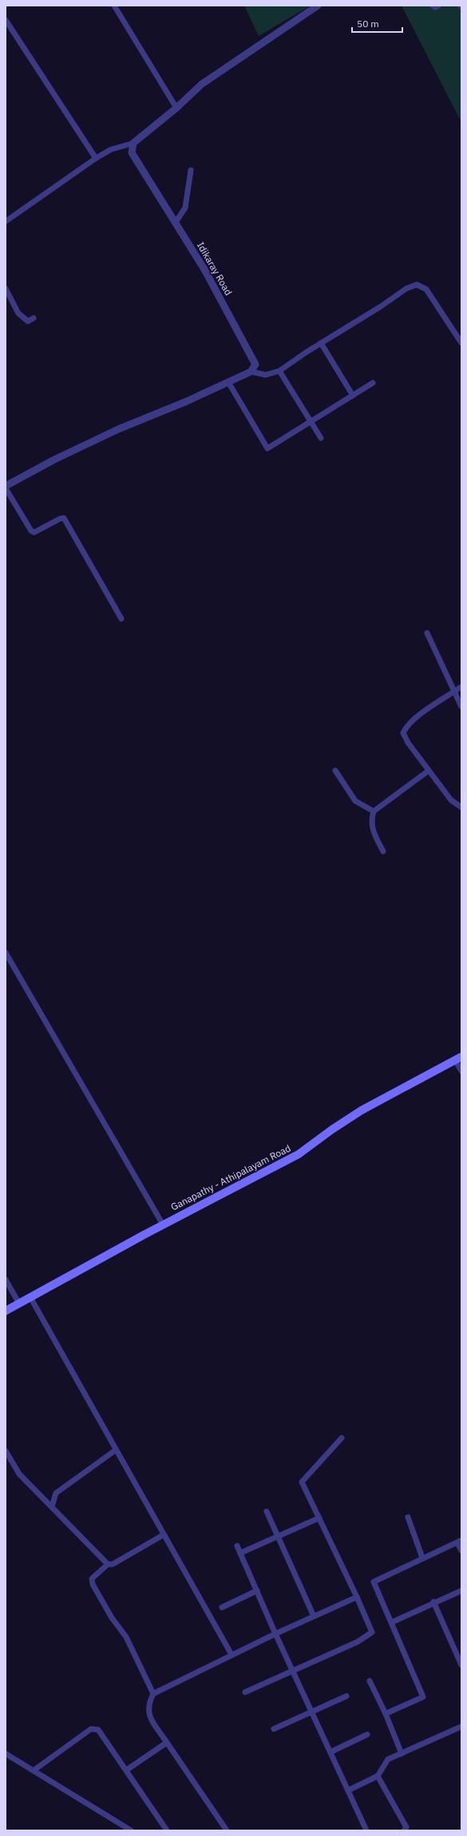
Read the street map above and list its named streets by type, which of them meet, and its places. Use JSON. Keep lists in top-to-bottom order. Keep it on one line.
{"streets":{"main road":["Ganapathy - Athipalayam Road"],"street":["Idikaray Road"]},"scale_bar":"50 m"}
